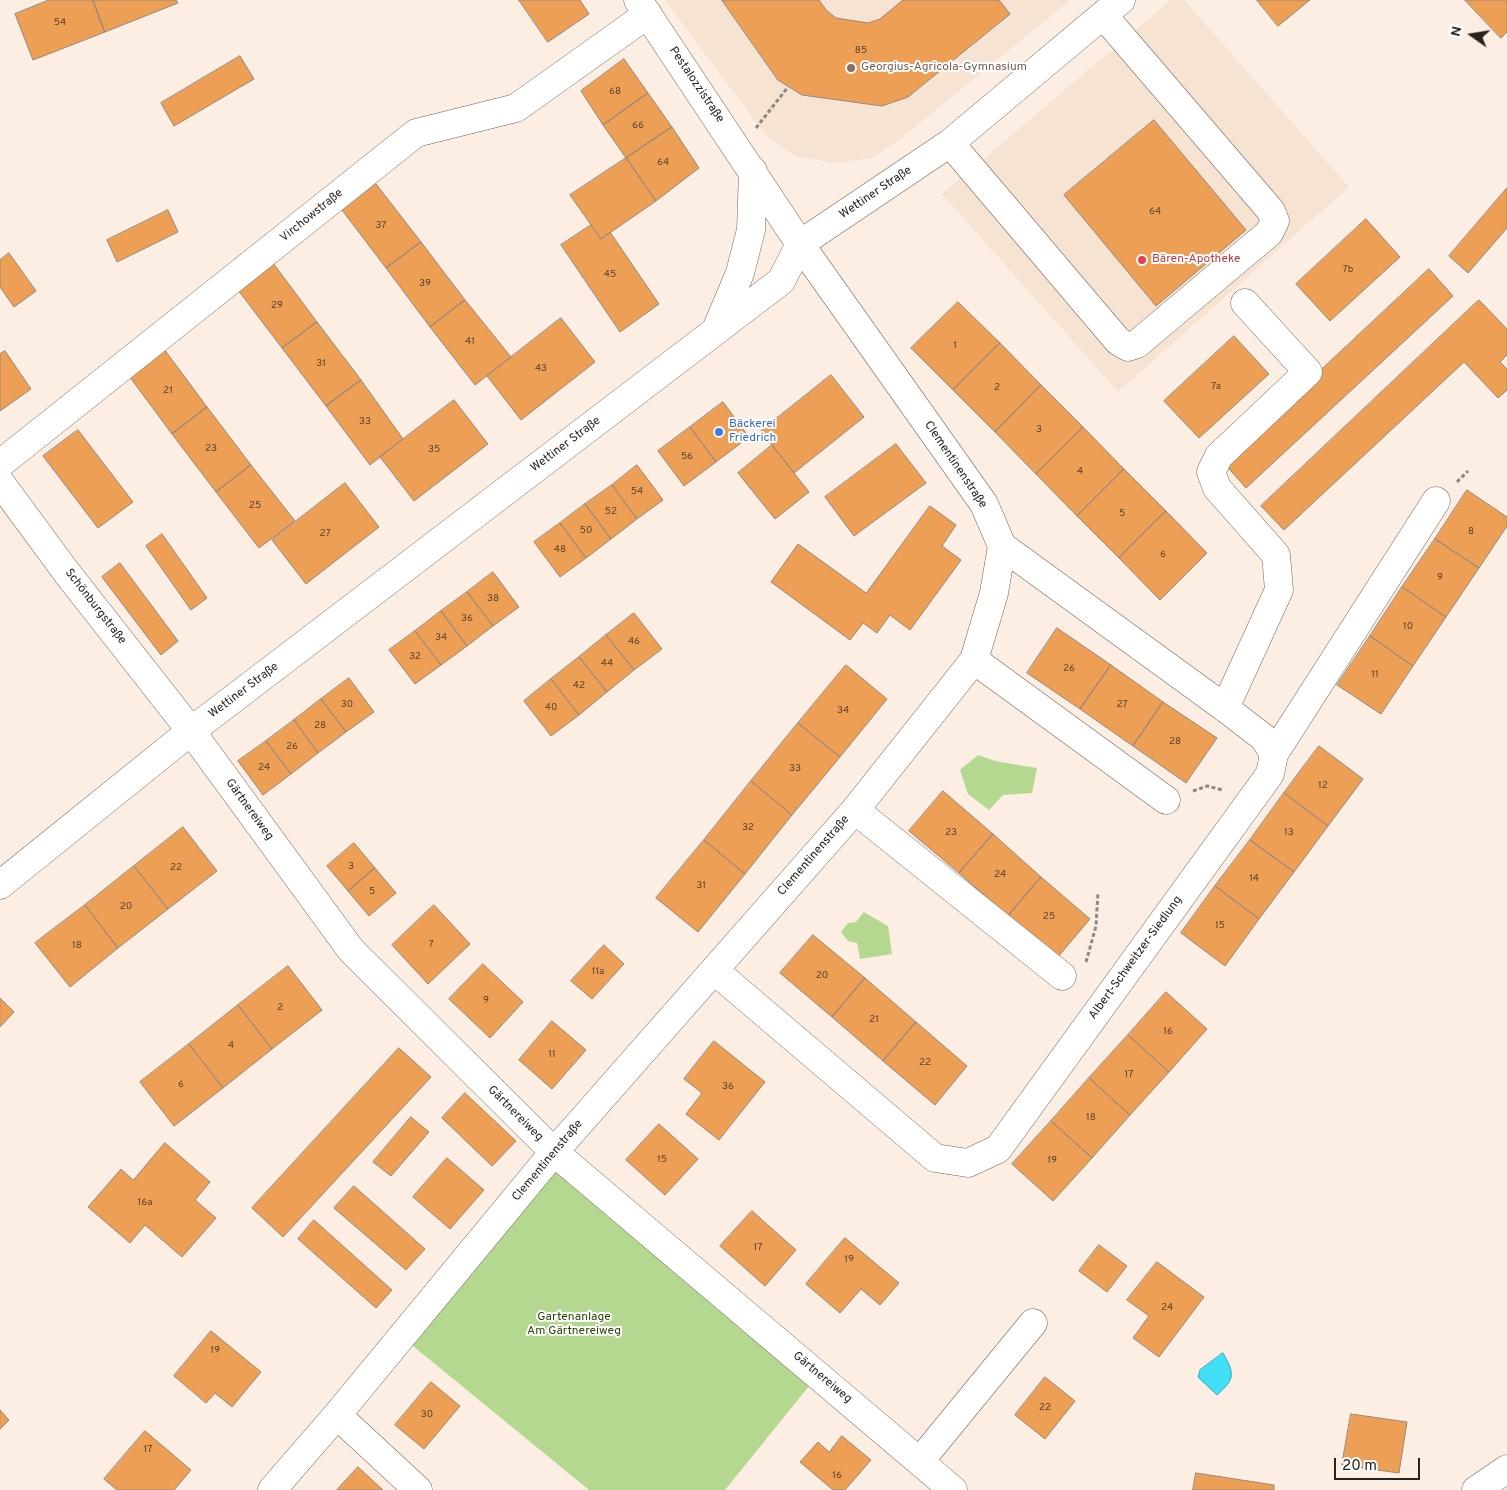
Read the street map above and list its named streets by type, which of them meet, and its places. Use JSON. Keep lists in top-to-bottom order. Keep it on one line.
{"streets":{"street":["Pestalozzistraße","Wettiner Straße","Virchowstraße","Clementinenstraße","Schönburgstraße","Gärtnereiweg","Albert-Schweitzer-Siedlung"]},"crossings":[["Pestalozzistraße","Wettiner Straße"],["Pestalozzistraße","Virchowstraße"],["Pestalozzistraße","Clementinenstraße"],["Wettiner Straße","Clementinenstraße"],["Wettiner Straße","Schönburgstraße"],["Wettiner Straße","Gärtnereiweg"],["Clementinenstraße","Gärtnereiweg"],["Clementinenstraße","Albert-Schweitzer-Siedlung"],["Schönburgstraße","Gärtnereiweg"]],"parks":["Gartenanlage Am Gärtnereiweg"],"places":["Georgius-Agricola-Gymnasium","Bären-Apotheke","Bäckerei Friedrich"],"house_numbers":["54","85","68","66","64","64","37","7b","45","39","29","41","1","31","43","7a","2","21","33","3","23","35","56","4","54","25","52","5","50","8","27","48","6","9","38","36","10","34","46","32","44","26","11","42","30","27","40","34","28","28","26","24","33","12","32","23","13","3","22","24","14","31","5","20","25","15","7","18","11a","20","9","2","21","16","4","11","22","17","6","36","18","15","19","16a","17","19","24","19","22","30","17","16"],"scale_bar":"20 m","north":"left"}
